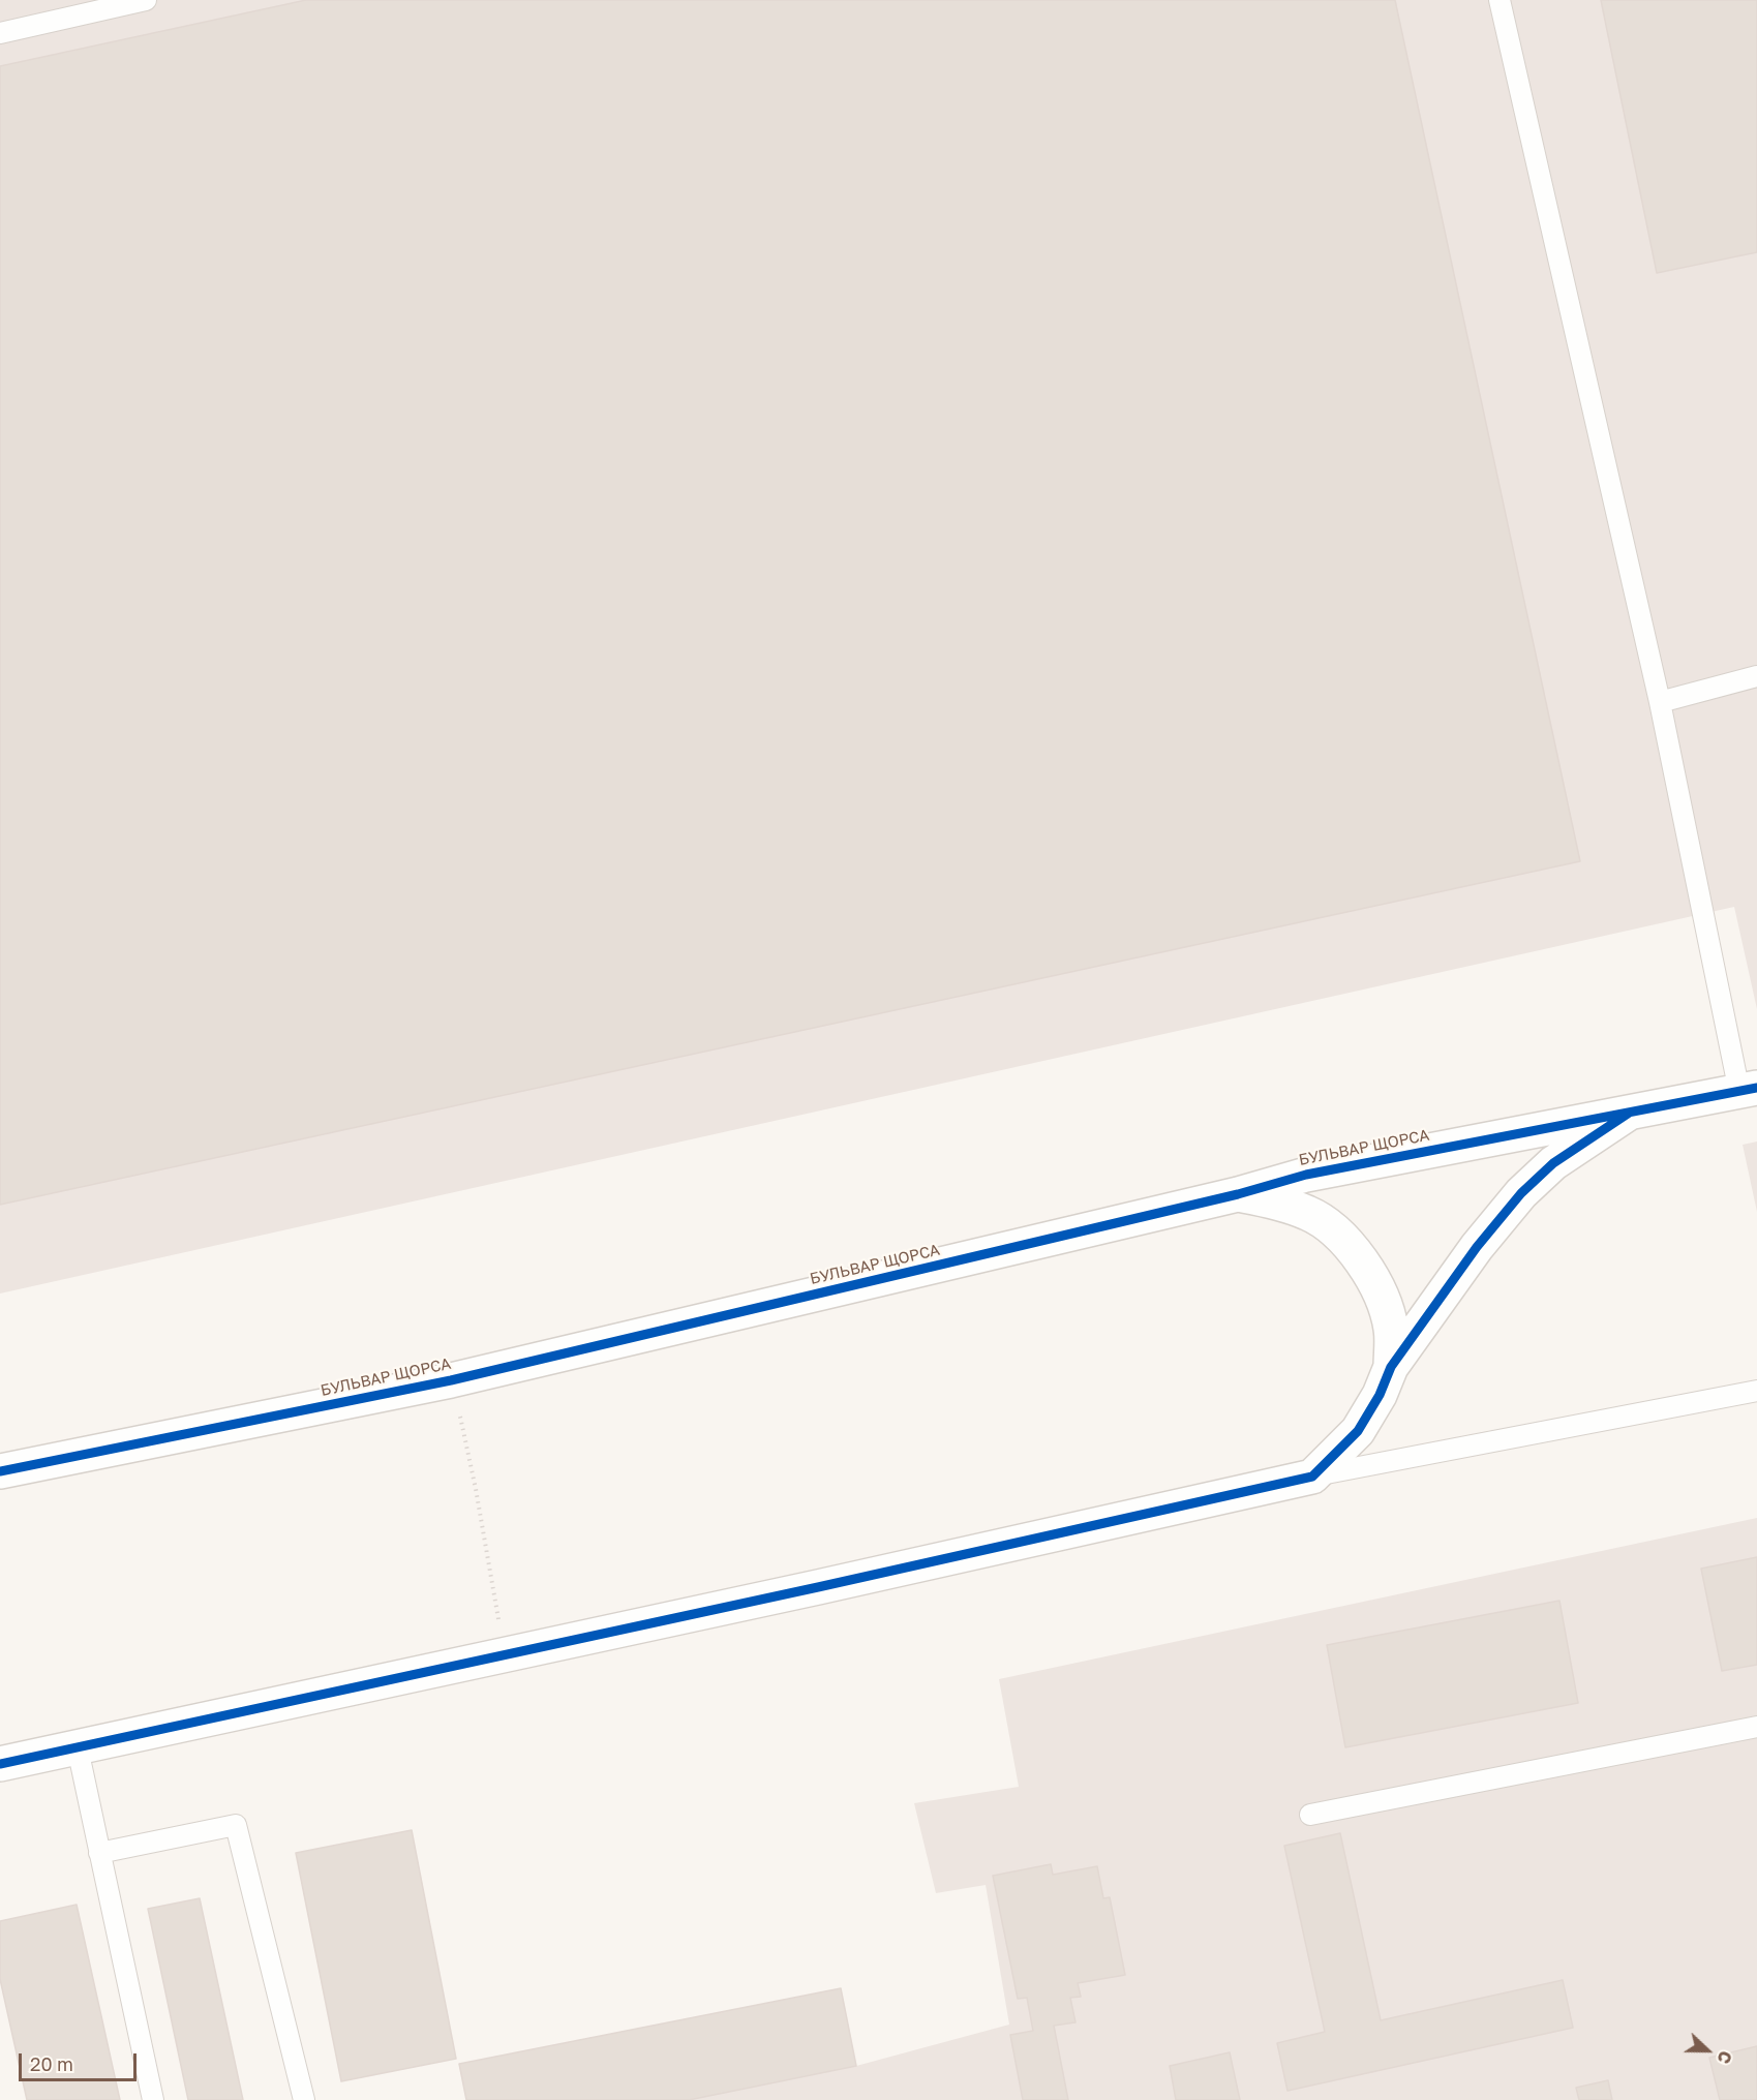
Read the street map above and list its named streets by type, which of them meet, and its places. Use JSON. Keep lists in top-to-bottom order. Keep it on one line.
{"streets":{"street":["БУЛЬВАР ЩОРСА"]},"scale_bar":"20 m","north":"right"}
